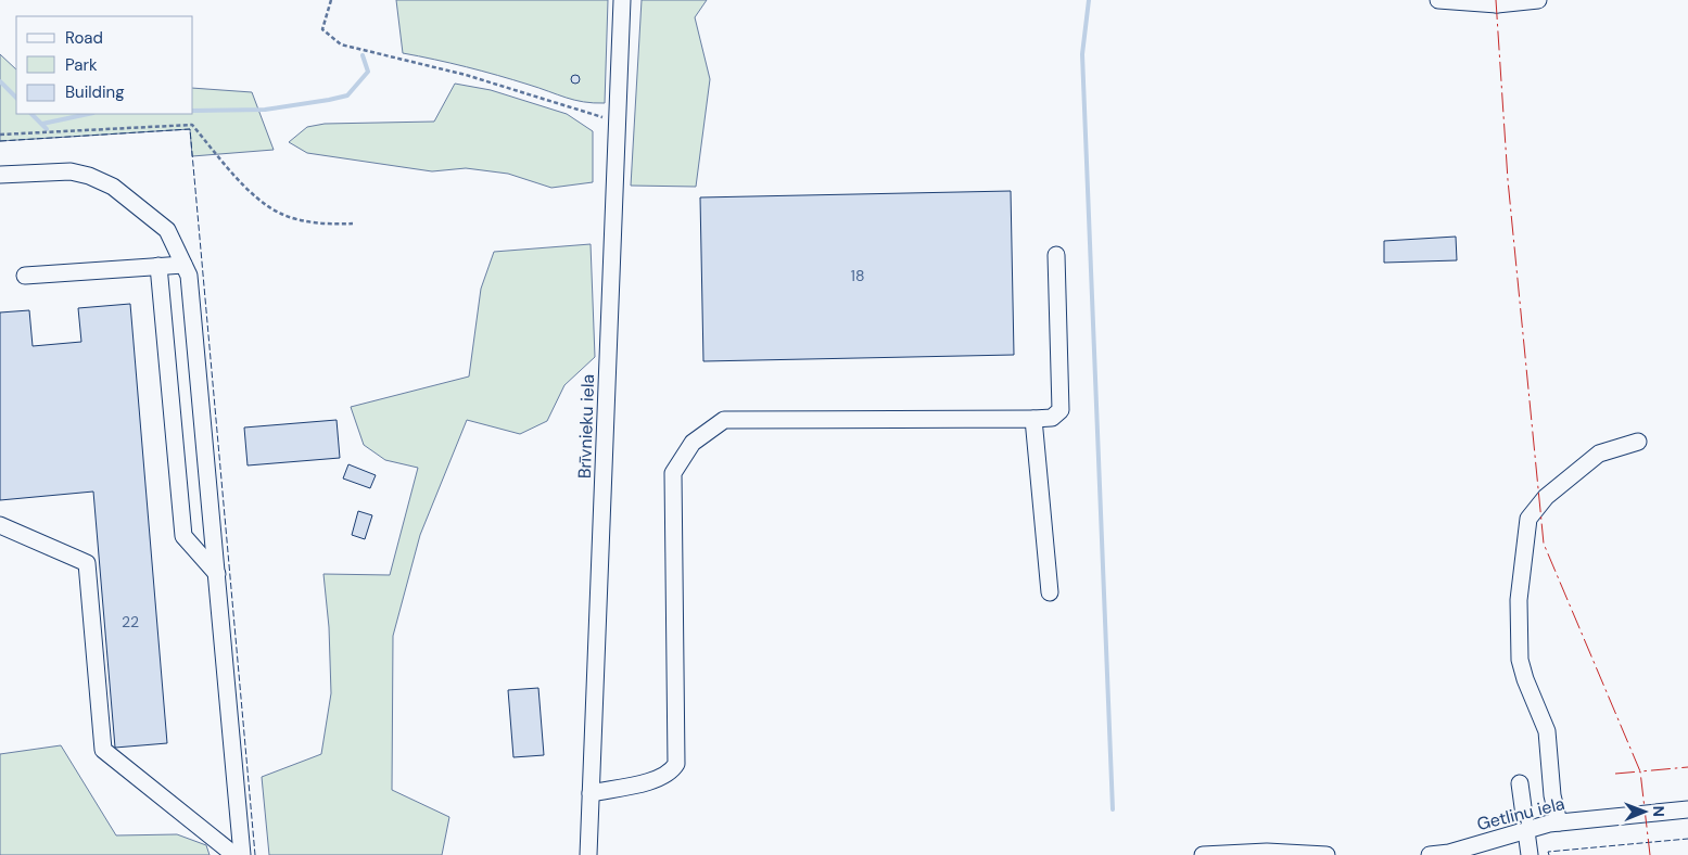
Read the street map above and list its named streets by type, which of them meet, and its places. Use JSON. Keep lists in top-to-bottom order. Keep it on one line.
{"streets":{"street":["Brīvnieku iela","Getliņu iela"]},"house_numbers":["18","22"],"legend":["Road","Park","Building"],"north":"right"}
